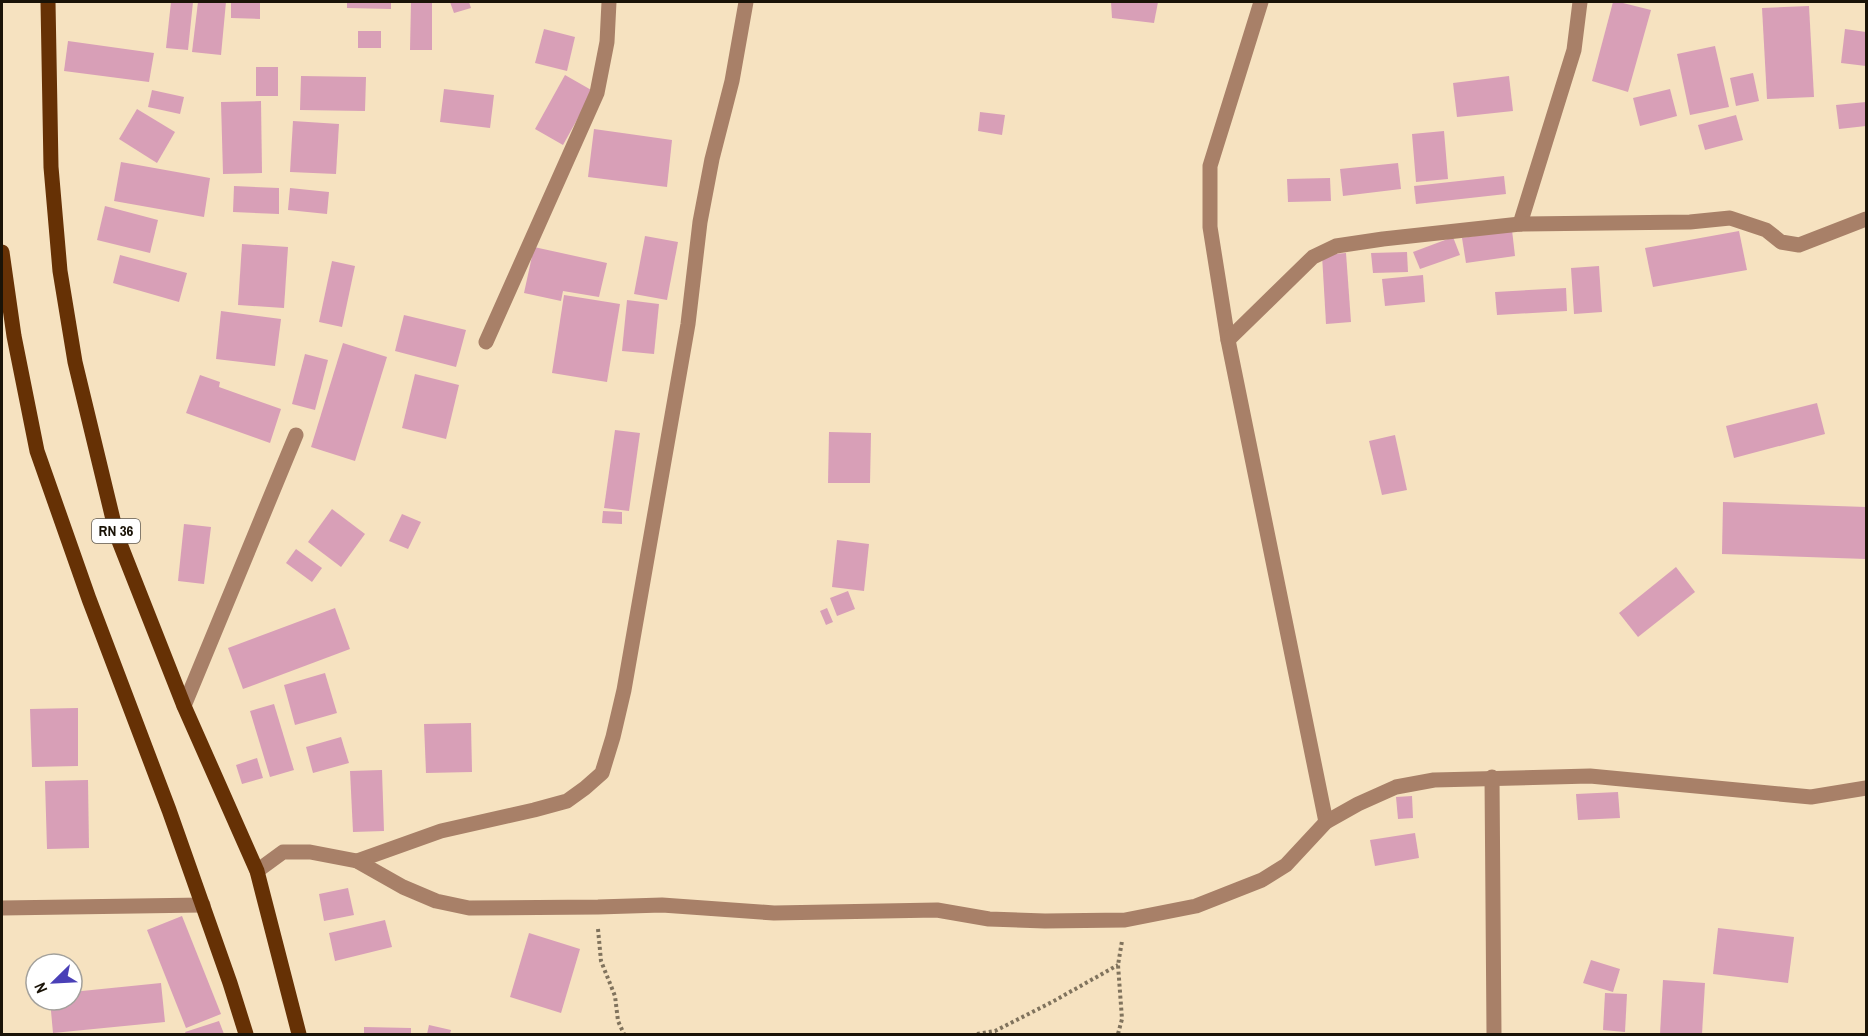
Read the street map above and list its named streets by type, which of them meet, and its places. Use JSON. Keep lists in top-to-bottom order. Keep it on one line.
{"streets":{"main road":["RN 36"]},"north":"bottom left"}
